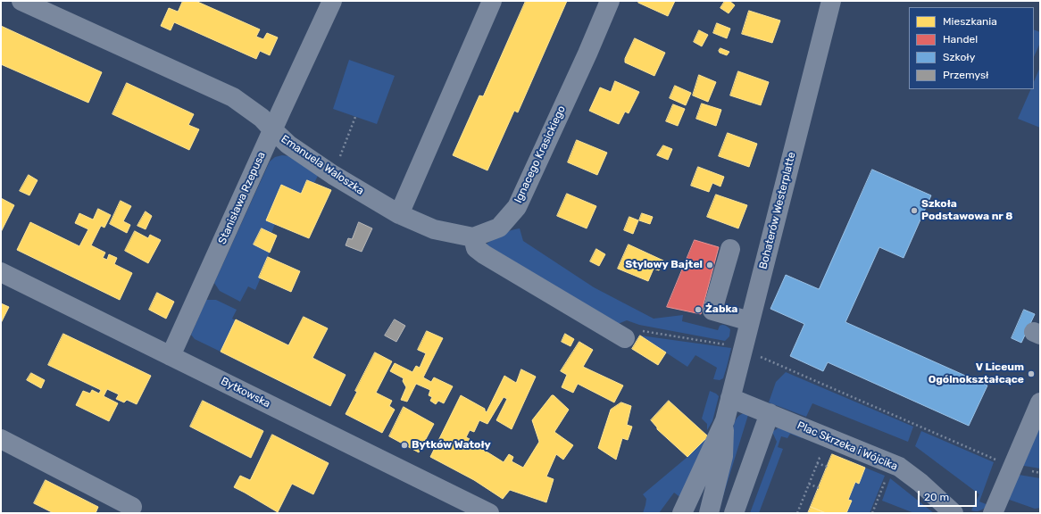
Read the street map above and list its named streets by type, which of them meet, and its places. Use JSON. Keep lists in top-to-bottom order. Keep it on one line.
{"streets":{"street":["Ignacego Krasickiego","Emanuela Waloszka","Stanisława Rzepusa","Bohaterów Westerplatte","Bytkowska","Plac Skrzeka i Wójcika"]},"crossings":[["Emanuela Waloszka","Stanisława Rzepusa"],["Stanisława Rzepusa","Bytkowska"],["Bohaterów Westerplatte","Plac Skrzeka i Wójcika"]],"places":["Szkoła Podstawowa nr 8","Stylowy Bajtel","Żabka","V Liceum Ogólnokształcące","Bytków Watoły"],"legend":["Mieszkania","Handel","Szkoły","Przemysł"],"scale_bar":"20 m"}
